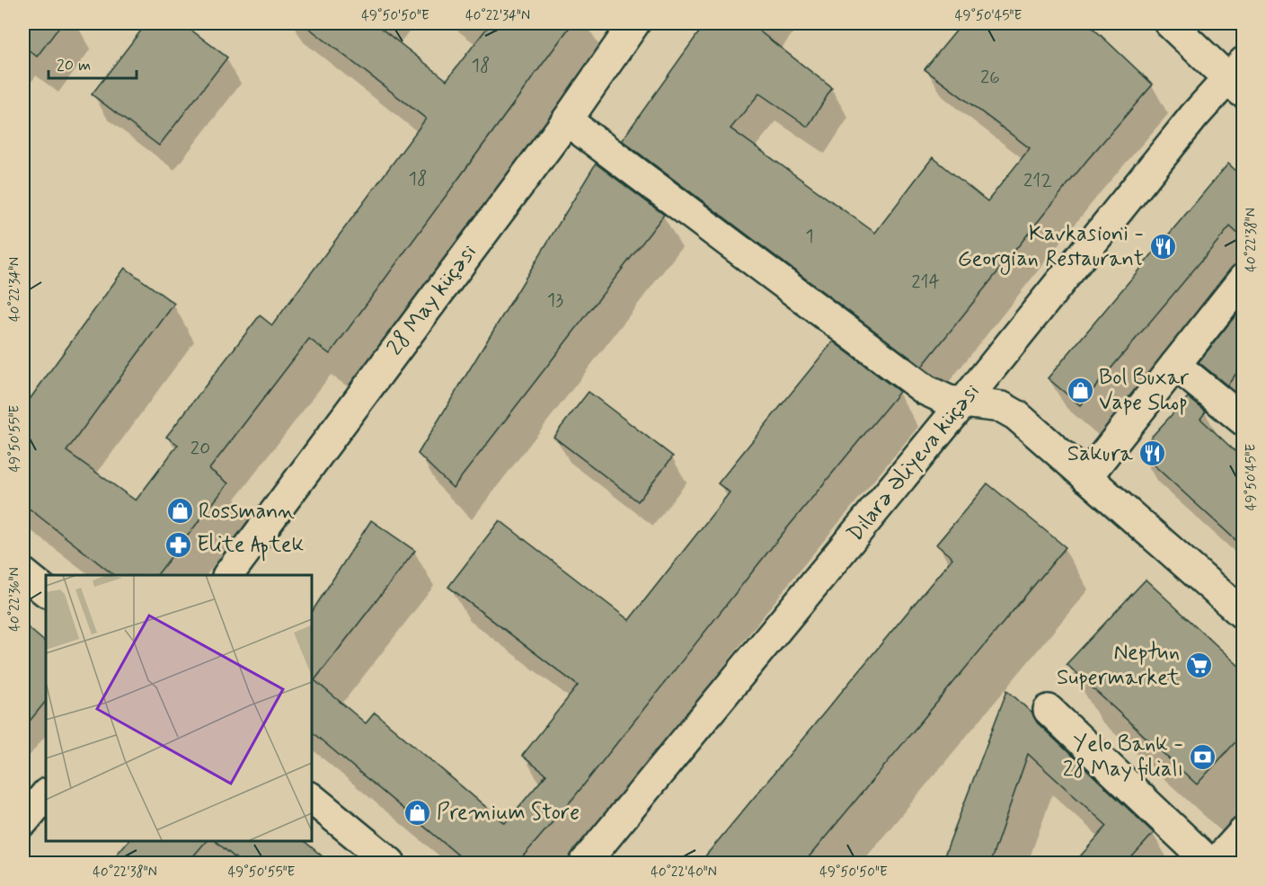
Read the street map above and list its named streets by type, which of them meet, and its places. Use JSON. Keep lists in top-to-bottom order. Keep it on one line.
{"streets":{"main road":["28 May küçəsi","Dilarə Əliyeva küçəsi"]},"places":{"restaurant":["Kavkasioni - Georgian Restaurant","Sakura"],"shop":["Bol Buxar Vape Shop","Rossmann","Premium Store"],"pharmacy":["Elite Aptek"],"supermarket":["Neptun Supermarket"],"bank":["Yelo Bank - 28 May filialı"]},"house_numbers":["18","26","18","212","1","214","13","20"],"scale_bar":"20 m","coordinates":["49°50'50\"E","40°22'34\"N","49°50'45\"E","40°22'38\"N","49°50'55\"E","40°22'36\"N","40°22'40\"N"]}
